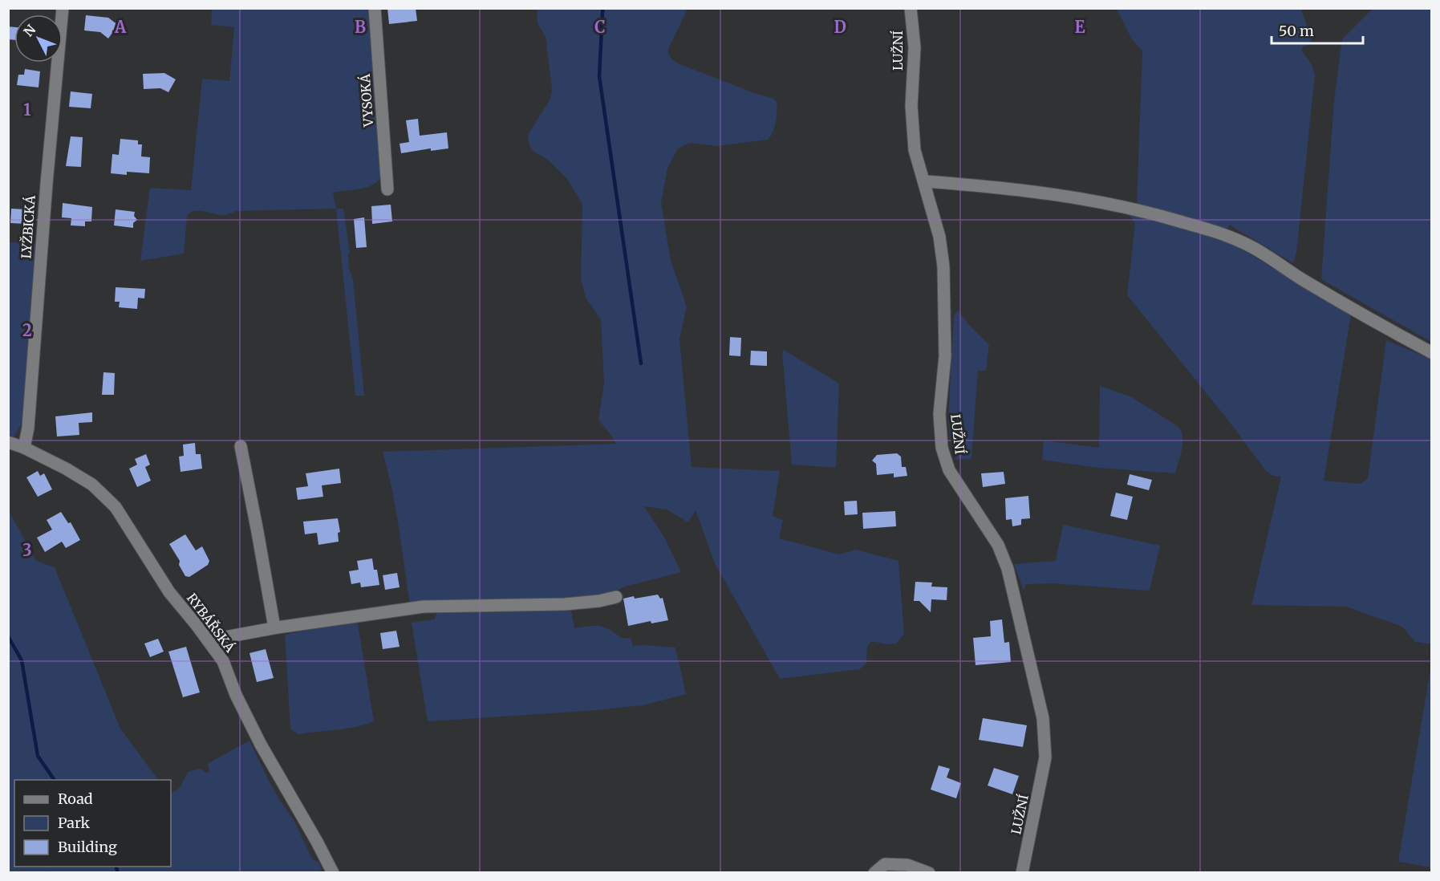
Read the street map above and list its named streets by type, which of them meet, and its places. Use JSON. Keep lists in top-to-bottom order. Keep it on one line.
{"streets":{"street":["LUŽNÍ","VYSOKÁ","LYŽBICKÁ","RYBÁŘSKÁ"]},"crossings":[["LYŽBICKÁ","RYBÁŘSKÁ"]],"legend":["Road","Park","Building"],"scale_bar":"50 m","north":"top left","grid":{"columns":["A","B","C","D","E"],"rows":["1","2","3"]}}
